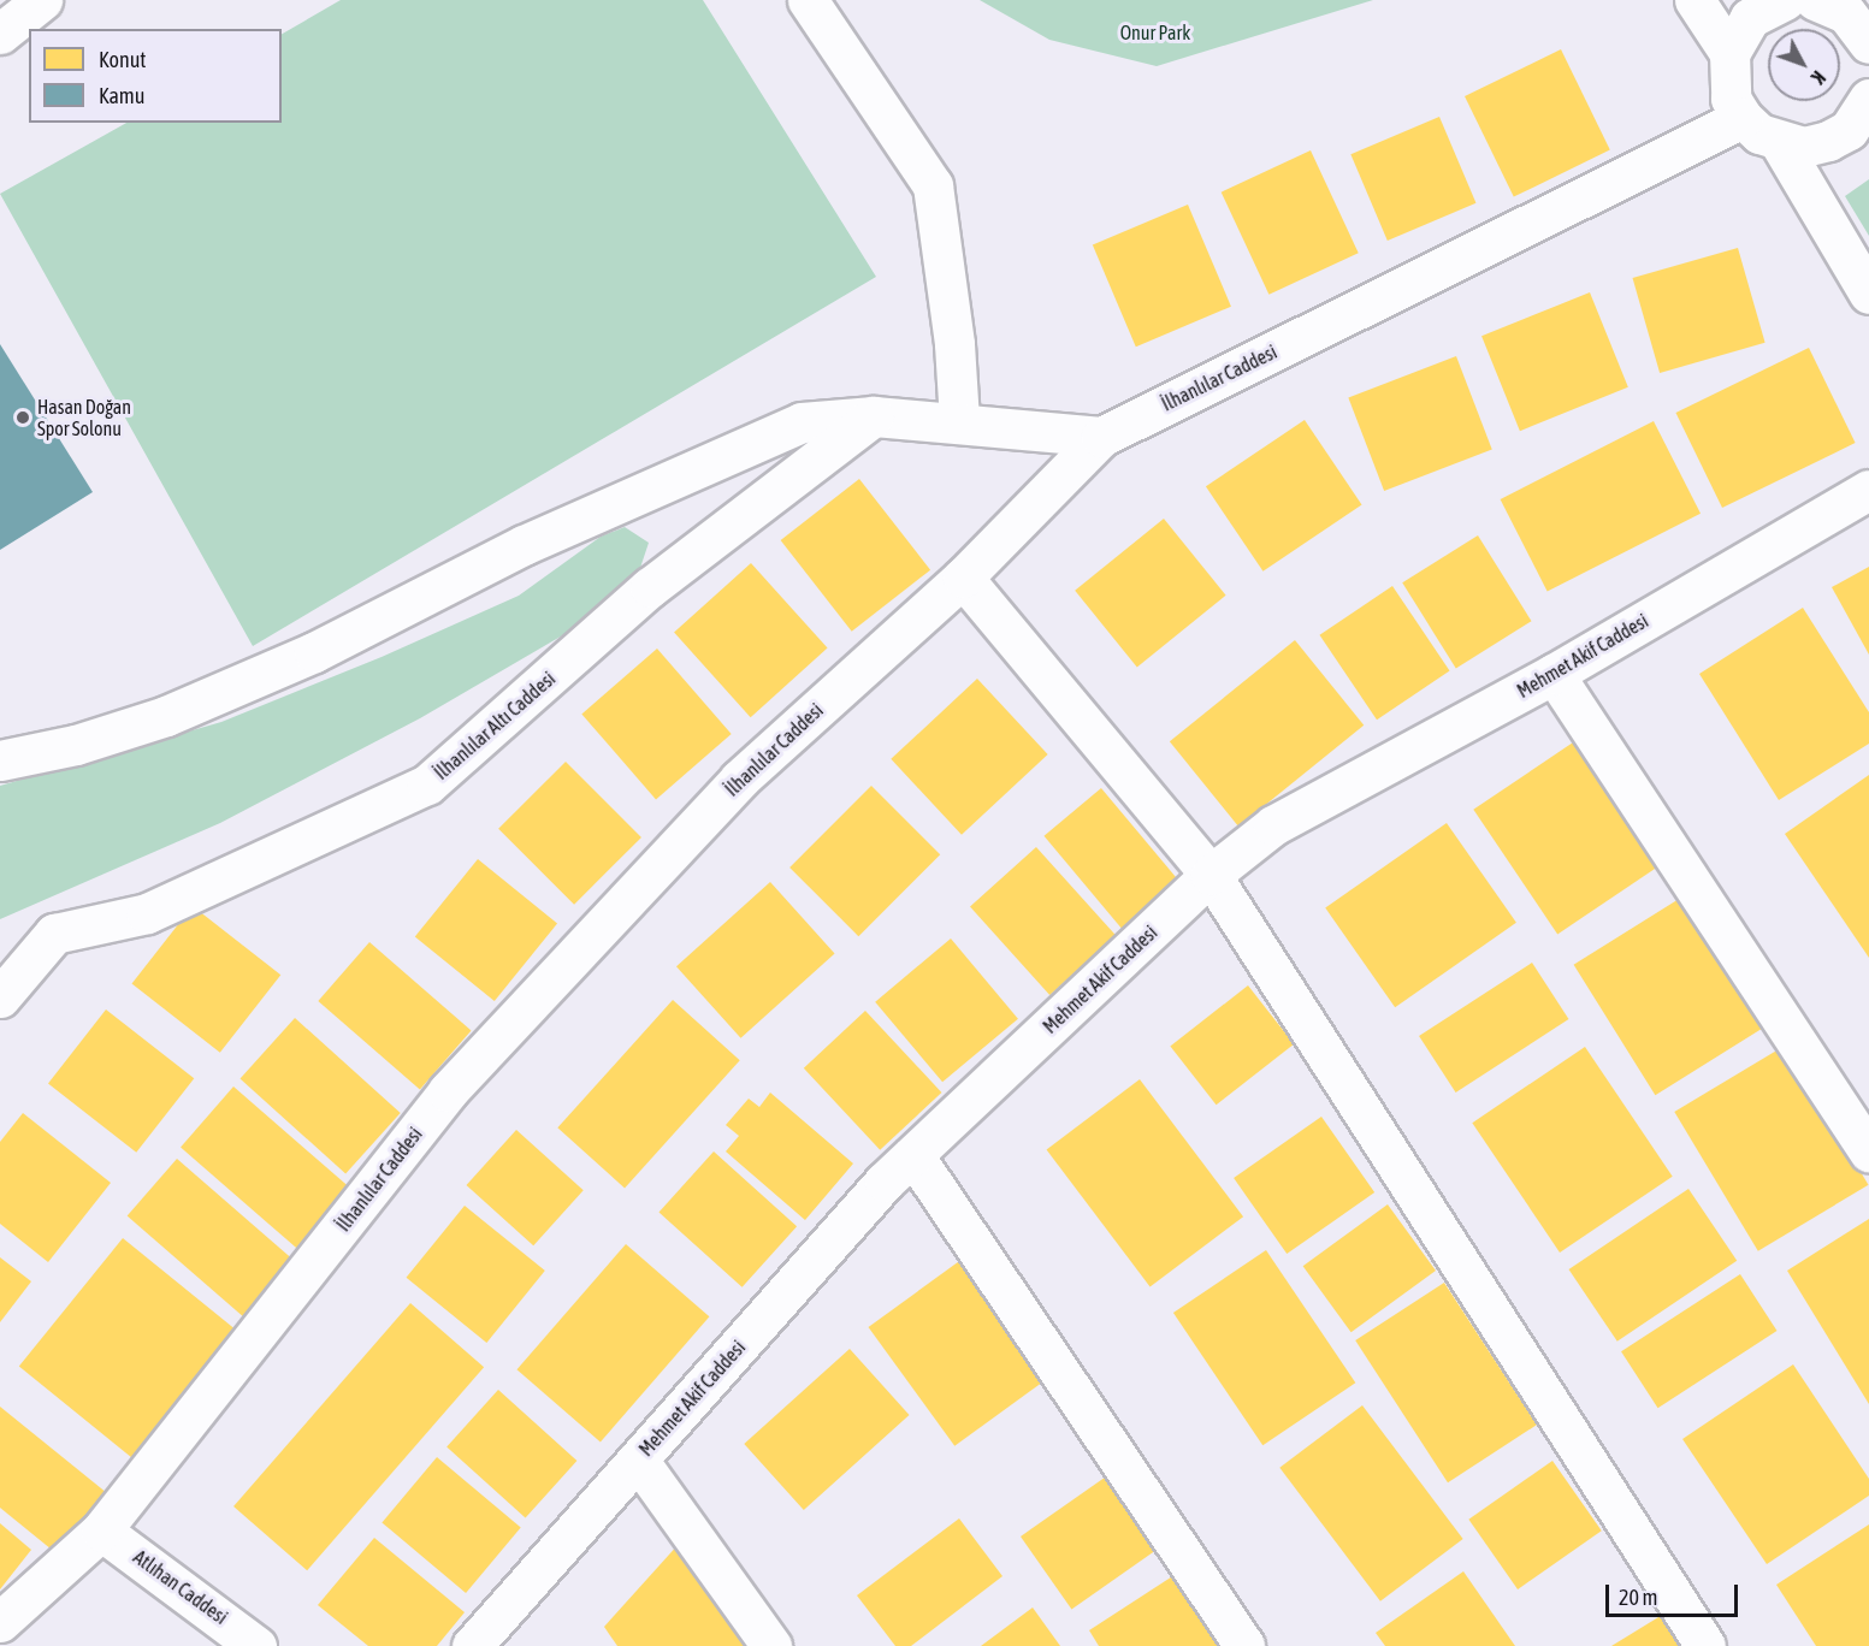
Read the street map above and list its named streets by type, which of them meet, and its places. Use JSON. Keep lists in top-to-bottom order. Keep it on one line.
{"streets":{"street":["İlhanlılar Caddesi","Mehmet Akif Caddesi","İlhanlılar Altı Caddesi","Atlıhan Caddesi"]},"crossings":[["İlhanlılar Caddesi","Atlıhan Caddesi"]],"parks":["Onur Park"],"places":["Hasan Doğan Spor Solonu"],"legend":["Konut","Kamu"],"scale_bar":"20 m","north":"bottom right"}
